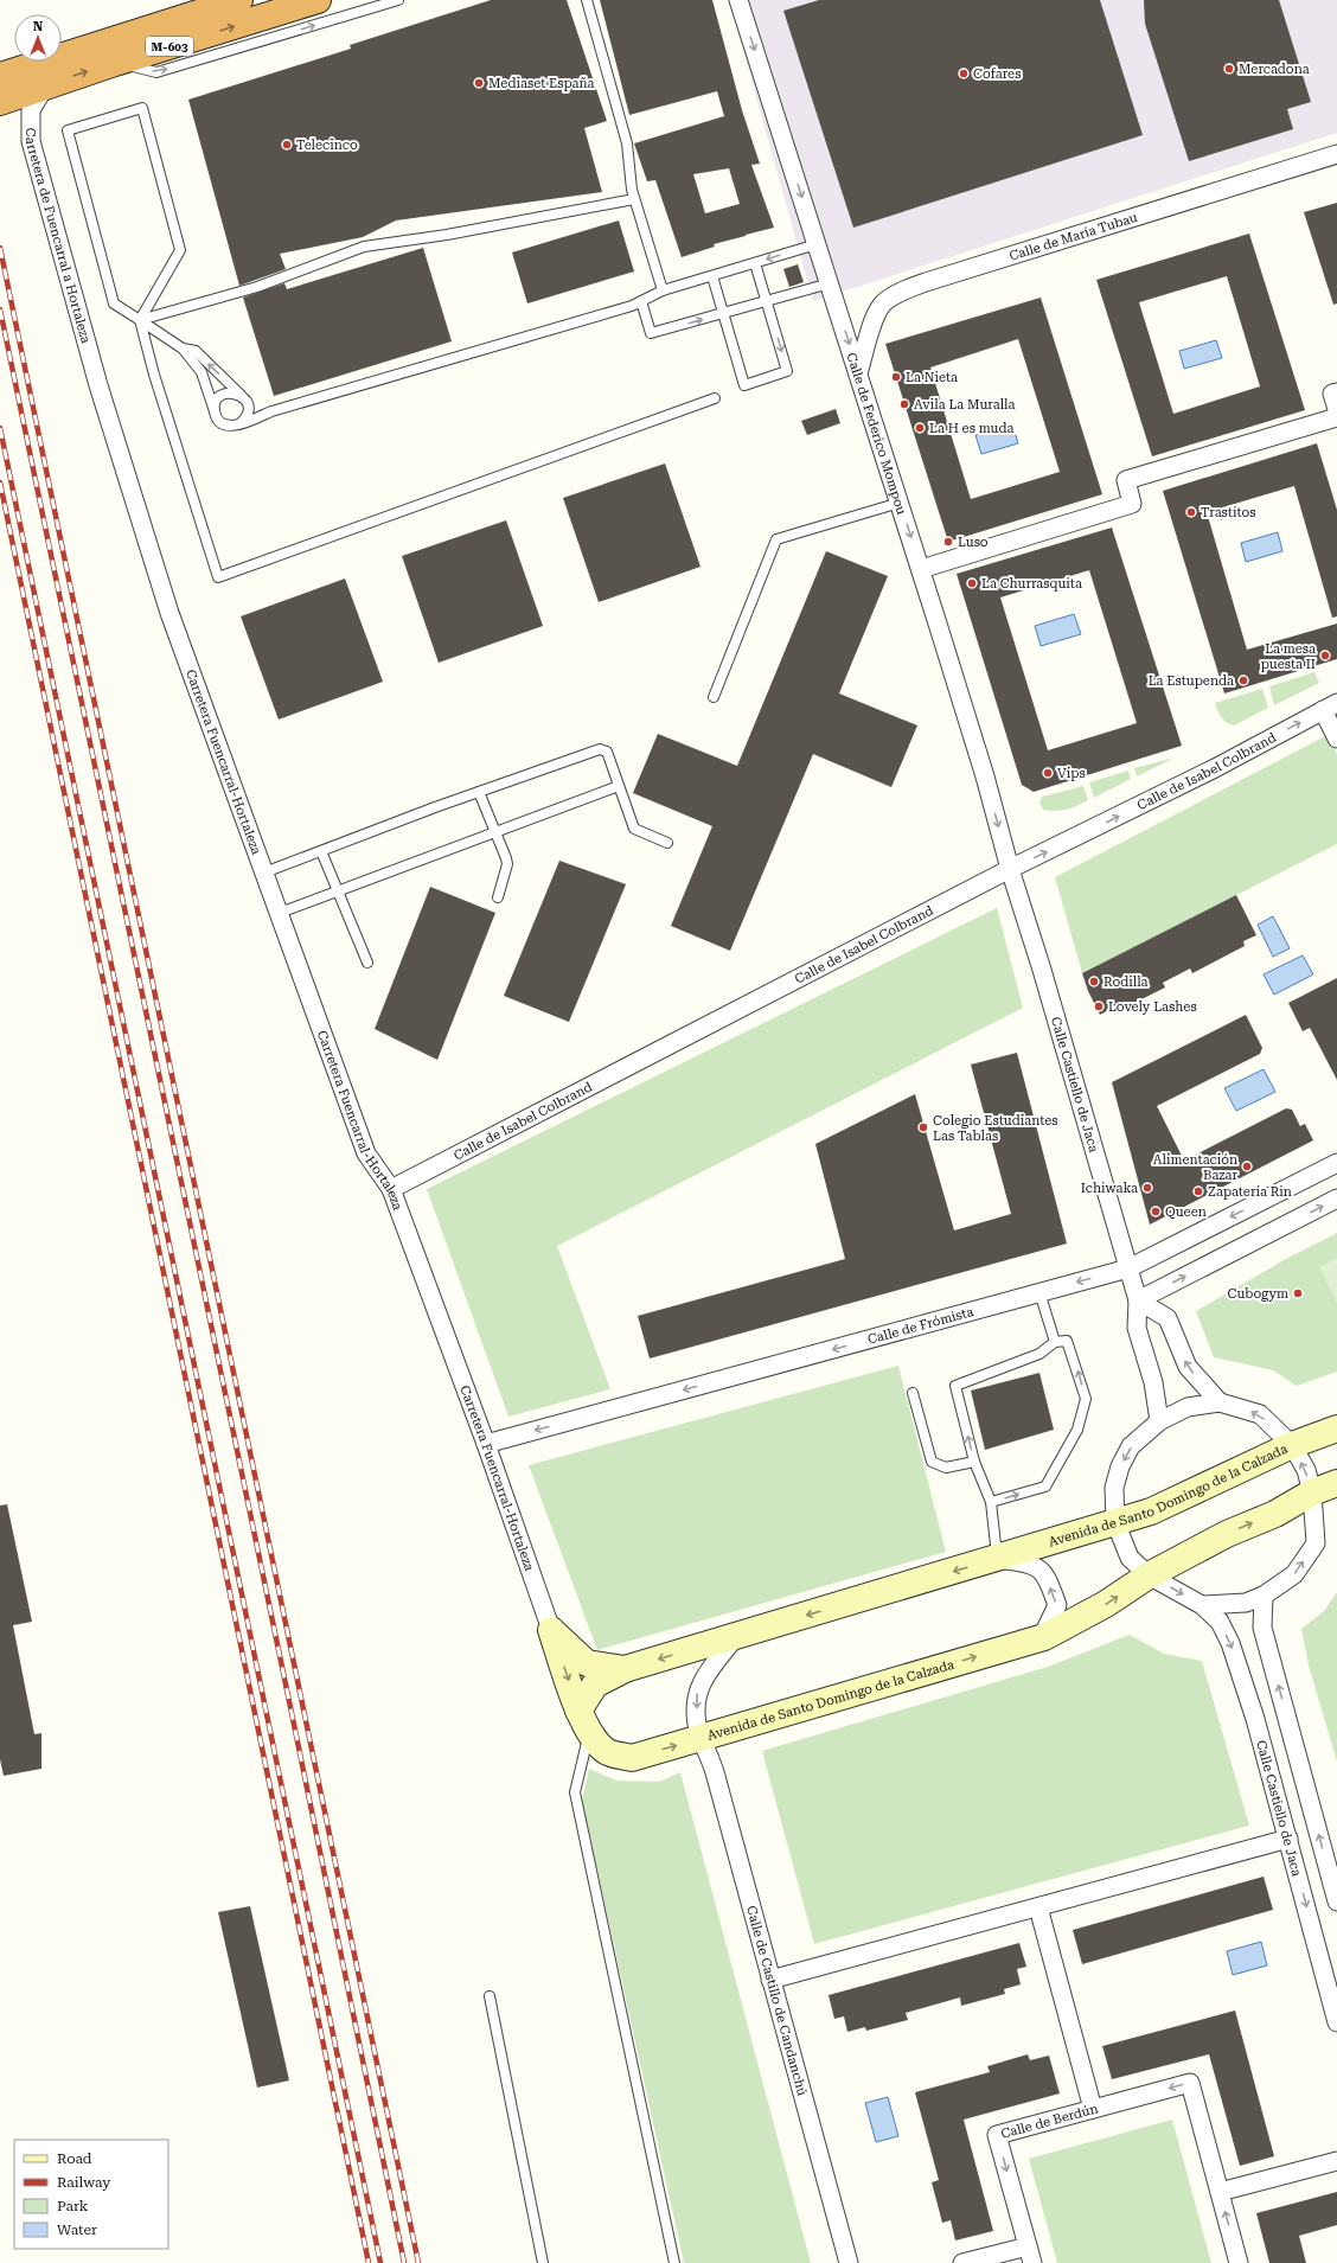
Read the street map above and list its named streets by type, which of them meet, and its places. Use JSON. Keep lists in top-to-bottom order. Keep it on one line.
{"streets":{"highway":["M-603"],"street":["Carretera de Fuencarral a Hortaleza","Calle de María Tubau","Calle de Federico Mompou","Carretera Fuencarral-Hortaleza","Calle de Isabel Colbrand","Calle Castiello de Jaca","Calle de Frómista","Avenida de Santo Domingo de la Calzada","Calle de Castillo de Candanchú","Calle de Berdún"]},"crossings":[["M-603","Carretera de Fuencarral a Hortaleza"],["Carretera de Fuencarral a Hortaleza","Carretera Fuencarral-Hortaleza"],["Calle de María Tubau","Calle de Federico Mompou"],["Calle de Federico Mompou","Calle de Isabel Colbrand"],["Calle de Federico Mompou","Calle Castiello de Jaca"],["Carretera Fuencarral-Hortaleza","Calle de Isabel Colbrand"],["Carretera Fuencarral-Hortaleza","Calle de Frómista"],["Carretera Fuencarral-Hortaleza","Avenida de Santo Domingo de la Calzada"],["Carretera Fuencarral-Hortaleza","Calle de Castillo de Candanchú"],["Calle de Isabel Colbrand","Calle Castiello de Jaca"],["Calle Castiello de Jaca","Calle de Frómista"],["Calle Castiello de Jaca","Avenida de Santo Domingo de la Calzada"],["Avenida de Santo Domingo de la Calzada","Calle de Castillo de Candanchú"]],"one_way":["Calle de Federico Mompou","Calle de Frómista"],"places":["Mercadona","Cofares","Mediaset España","Telecinco","La Nieta","Avila La Muralla","La H es muda","Trastitos","Luso","La Churrasquita","La mesa puesta II","La Estupenda","Vips","Rodilla","Lovely Lashes","Colegio Estudiantes Las Tablas","Alimentación Bazar","Ichiwaka","Zapatería Rin","Queen","Cubogym"],"legend":["Road","Railway","Park","Water"],"north":"top"}
